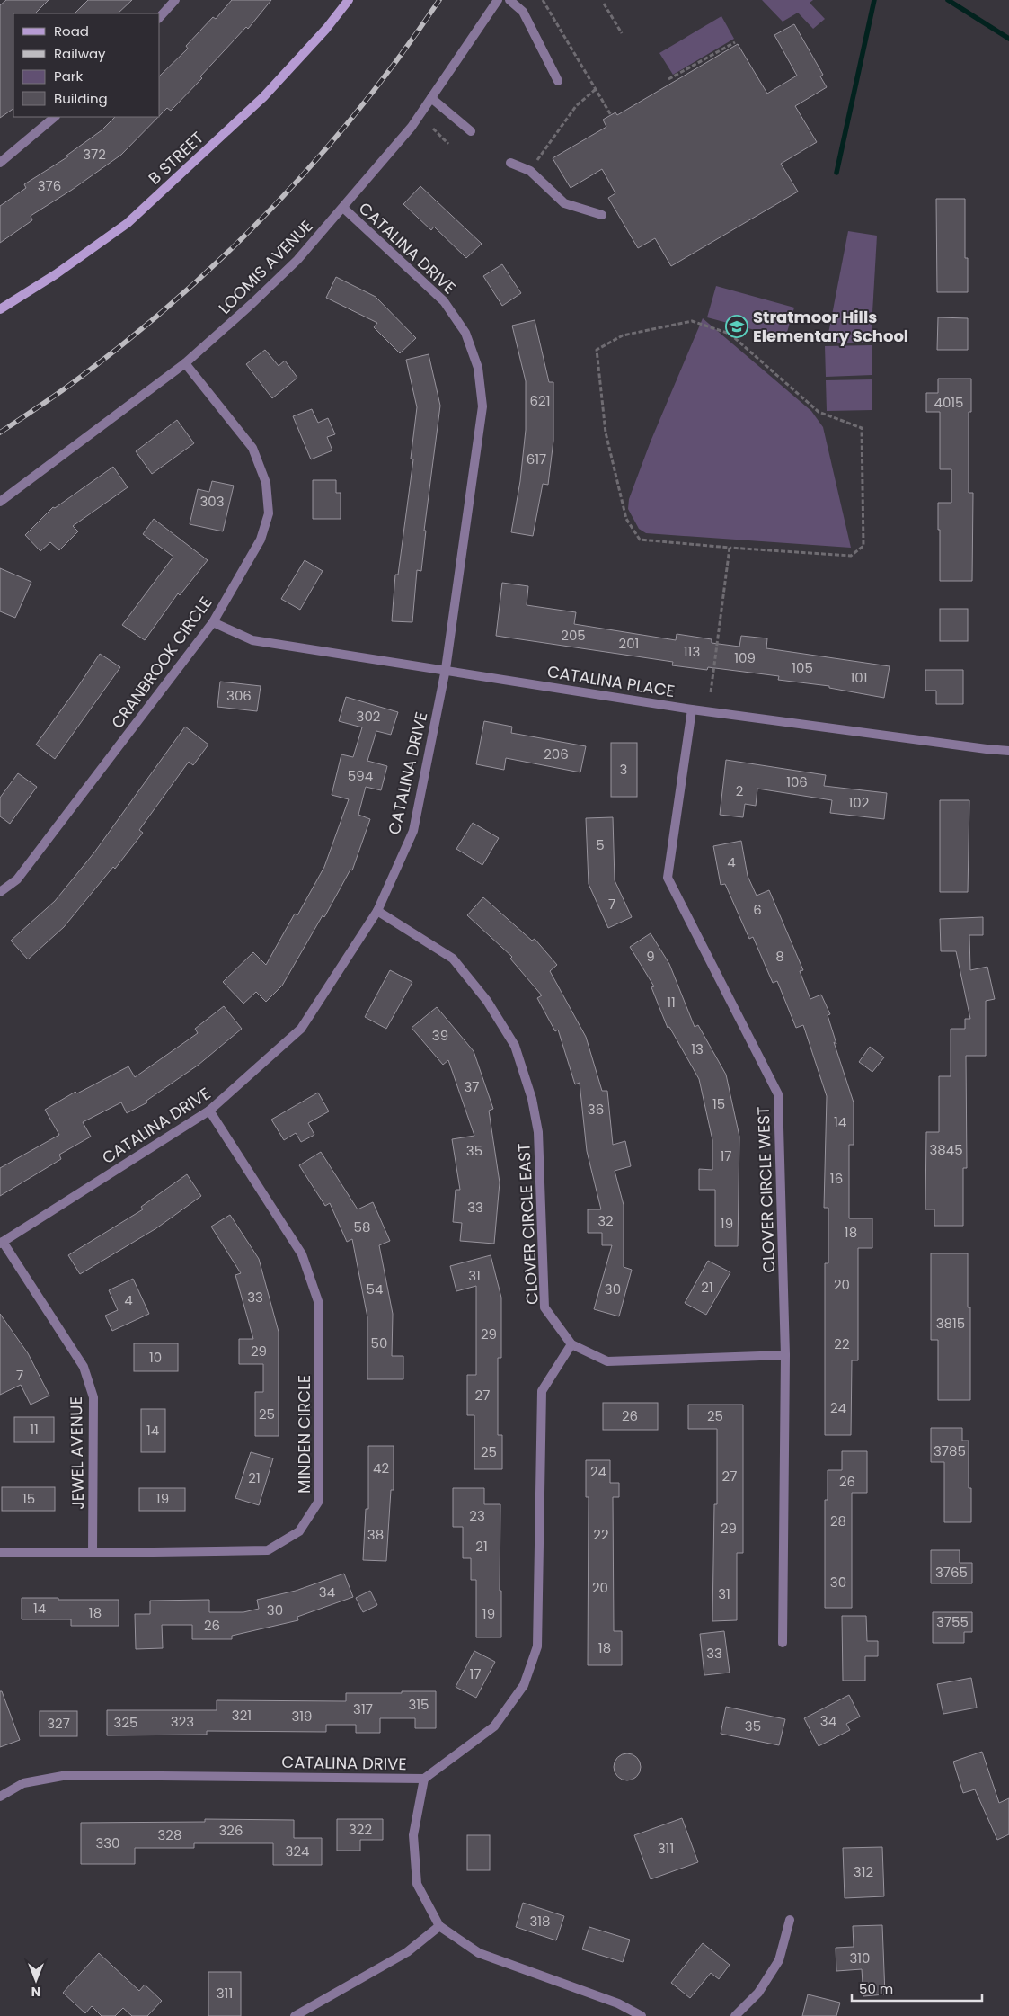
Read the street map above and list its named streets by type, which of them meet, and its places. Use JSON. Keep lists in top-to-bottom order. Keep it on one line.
{"streets":{"main road":["B STREET"],"street":["CATALINA DRIVE","LOOMIS AVENUE","CRANBROOK CIRCLE","CATALINA PLACE","CLOVER CIRCLE WEST","CLOVER CIRCLE EAST","MINDEN CIRCLE","JEWEL AVENUE"]},"crossings":[["CATALINA DRIVE","LOOMIS AVENUE"],["CATALINA DRIVE","CATALINA PLACE"],["CATALINA DRIVE","CLOVER CIRCLE EAST"],["CATALINA DRIVE","MINDEN CIRCLE"],["CATALINA DRIVE","JEWEL AVENUE"],["LOOMIS AVENUE","CRANBROOK CIRCLE"],["CRANBROOK CIRCLE","CATALINA PLACE"],["CATALINA PLACE","CLOVER CIRCLE WEST"],["MINDEN CIRCLE","JEWEL AVENUE"]],"places":{"school or university":["Stratmoor Hills Elementary School"]},"house_numbers":["372","376","621","4015","617","303","205","201","113","109","105","101","306","302","206","3","594","106","2","102","5","4","7","6","9","8","11","39","13","37","15","36","14","3845","35","17","16","33","32","19","58","18","31","20","21","54","30","33","4","3815","29","50","22","29","10","7","27","24","25","26","25","11","14","3785","25","42","24","27","21","26","15","19","23","28","29","38","22","21","3765","30","20","34","31","14","30","18","19","3755","26","18","33","17","315","317","321","319","34","323","325","327","35","322","326","328","330","311","324","312","318","310","311"],"legend":["Road","Railway","Park","Building"],"scale_bar":"50 m","north":"bottom"}
